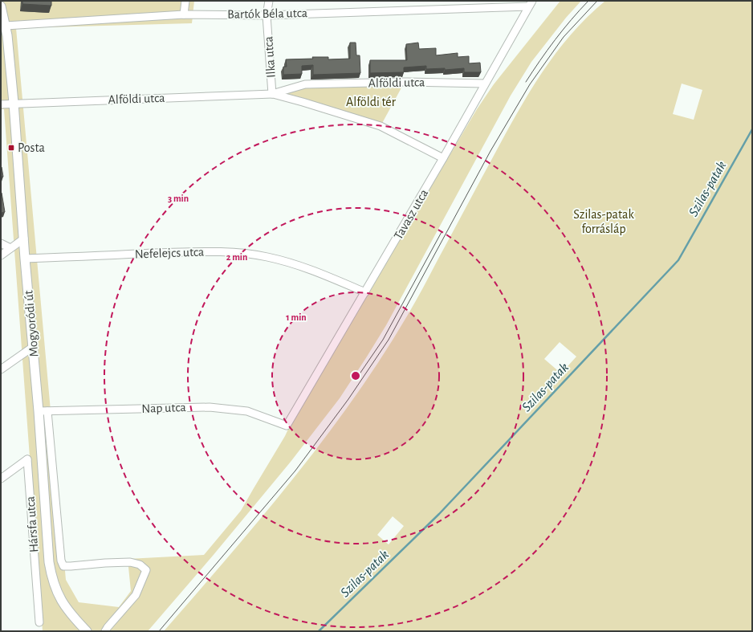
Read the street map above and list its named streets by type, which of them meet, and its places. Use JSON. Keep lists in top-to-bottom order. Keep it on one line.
{"streets":{"street":["Bartók Béla utca","Ilka utca","Alföldi utca","Tavasz utca","Nefelejcs utca","Mogyoródi út","Nap utca","Hársfa utca"]},"crossings":[["Bartók Béla utca","Ilka utca"],["Bartók Béla utca","Tavasz utca"],["Bartók Béla utca","Mogyoródi út"],["Ilka utca","Alföldi utca"],["Alföldi utca","Tavasz utca"],["Alföldi utca","Mogyoródi út"],["Tavasz utca","Nefelejcs utca"],["Tavasz utca","Nap utca"],["Nefelejcs utca","Mogyoródi út"],["Mogyoródi út","Nap utca"]],"water":["Szilas-patak"],"parks":["Alföldi tér","Szilas-patak forrásláp"],"places":{"transit":["Posta"]},"rings":["3 min","2 min","1 min"]}
